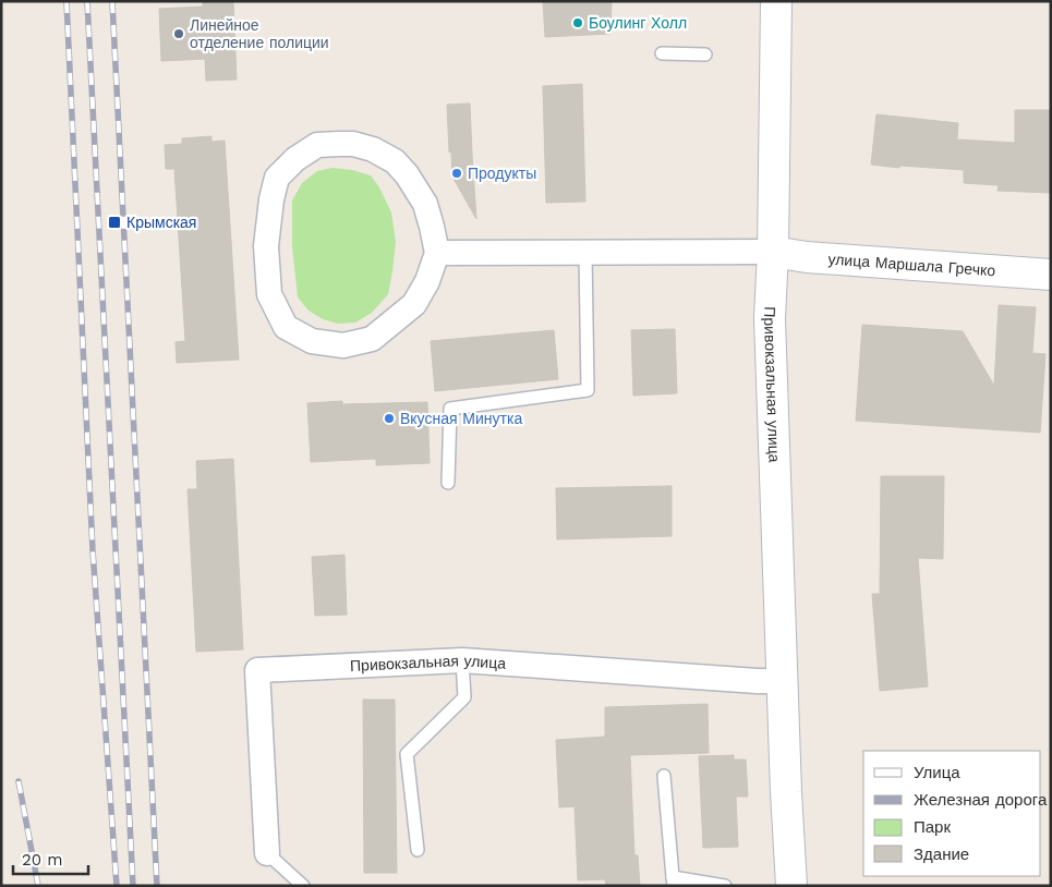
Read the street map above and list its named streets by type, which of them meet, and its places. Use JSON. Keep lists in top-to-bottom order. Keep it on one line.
{"streets":{"main road":["улица Маршала Гречко","Привокзальная улица"]},"crossings":[["улица Маршала Гречко","Привокзальная улица"]],"places":{"other":["Боулинг Холл","Линейное отделение полиции","Продукты","Вкусная Минутка"],"transit":["Крымская"]},"legend":["Улица","Железная дорога","Парк","Здание"],"scale_bar":"20 m"}
